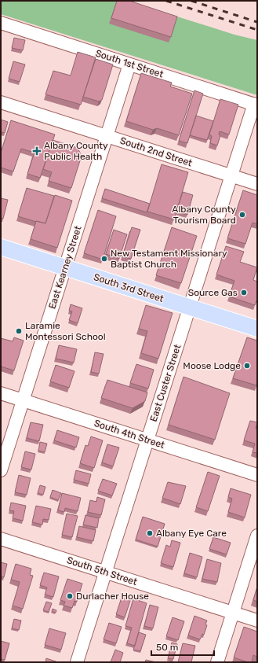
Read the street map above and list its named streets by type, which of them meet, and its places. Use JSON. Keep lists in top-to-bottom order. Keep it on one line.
{"streets":{"main road":["South 3rd Street"],"street":["South 1st Street","South 2nd Street","East Kearney Street","East Custer Street","South 4th Street","South 5th Street"]},"crossings":[["South 1st Street","East Kearney Street"],["South 1st Street","East Custer Street"],["South 2nd Street","East Kearney Street"],["South 2nd Street","East Custer Street"],["East Kearney Street","South 3rd Street"],["East Kearney Street","South 4th Street"],["South 3rd Street","East Custer Street"],["East Custer Street","South 4th Street"],["East Custer Street","South 5th Street"]],"places":{"health":["Albany County Public Health"],"other":["Albany County Tourism Board","New Testament Missionary Baptist Church","Source Gas","Laramie Montessori School","Moose Lodge","Albany Eye Care","Durlacher House"]},"scale_bar":"50 m"}
